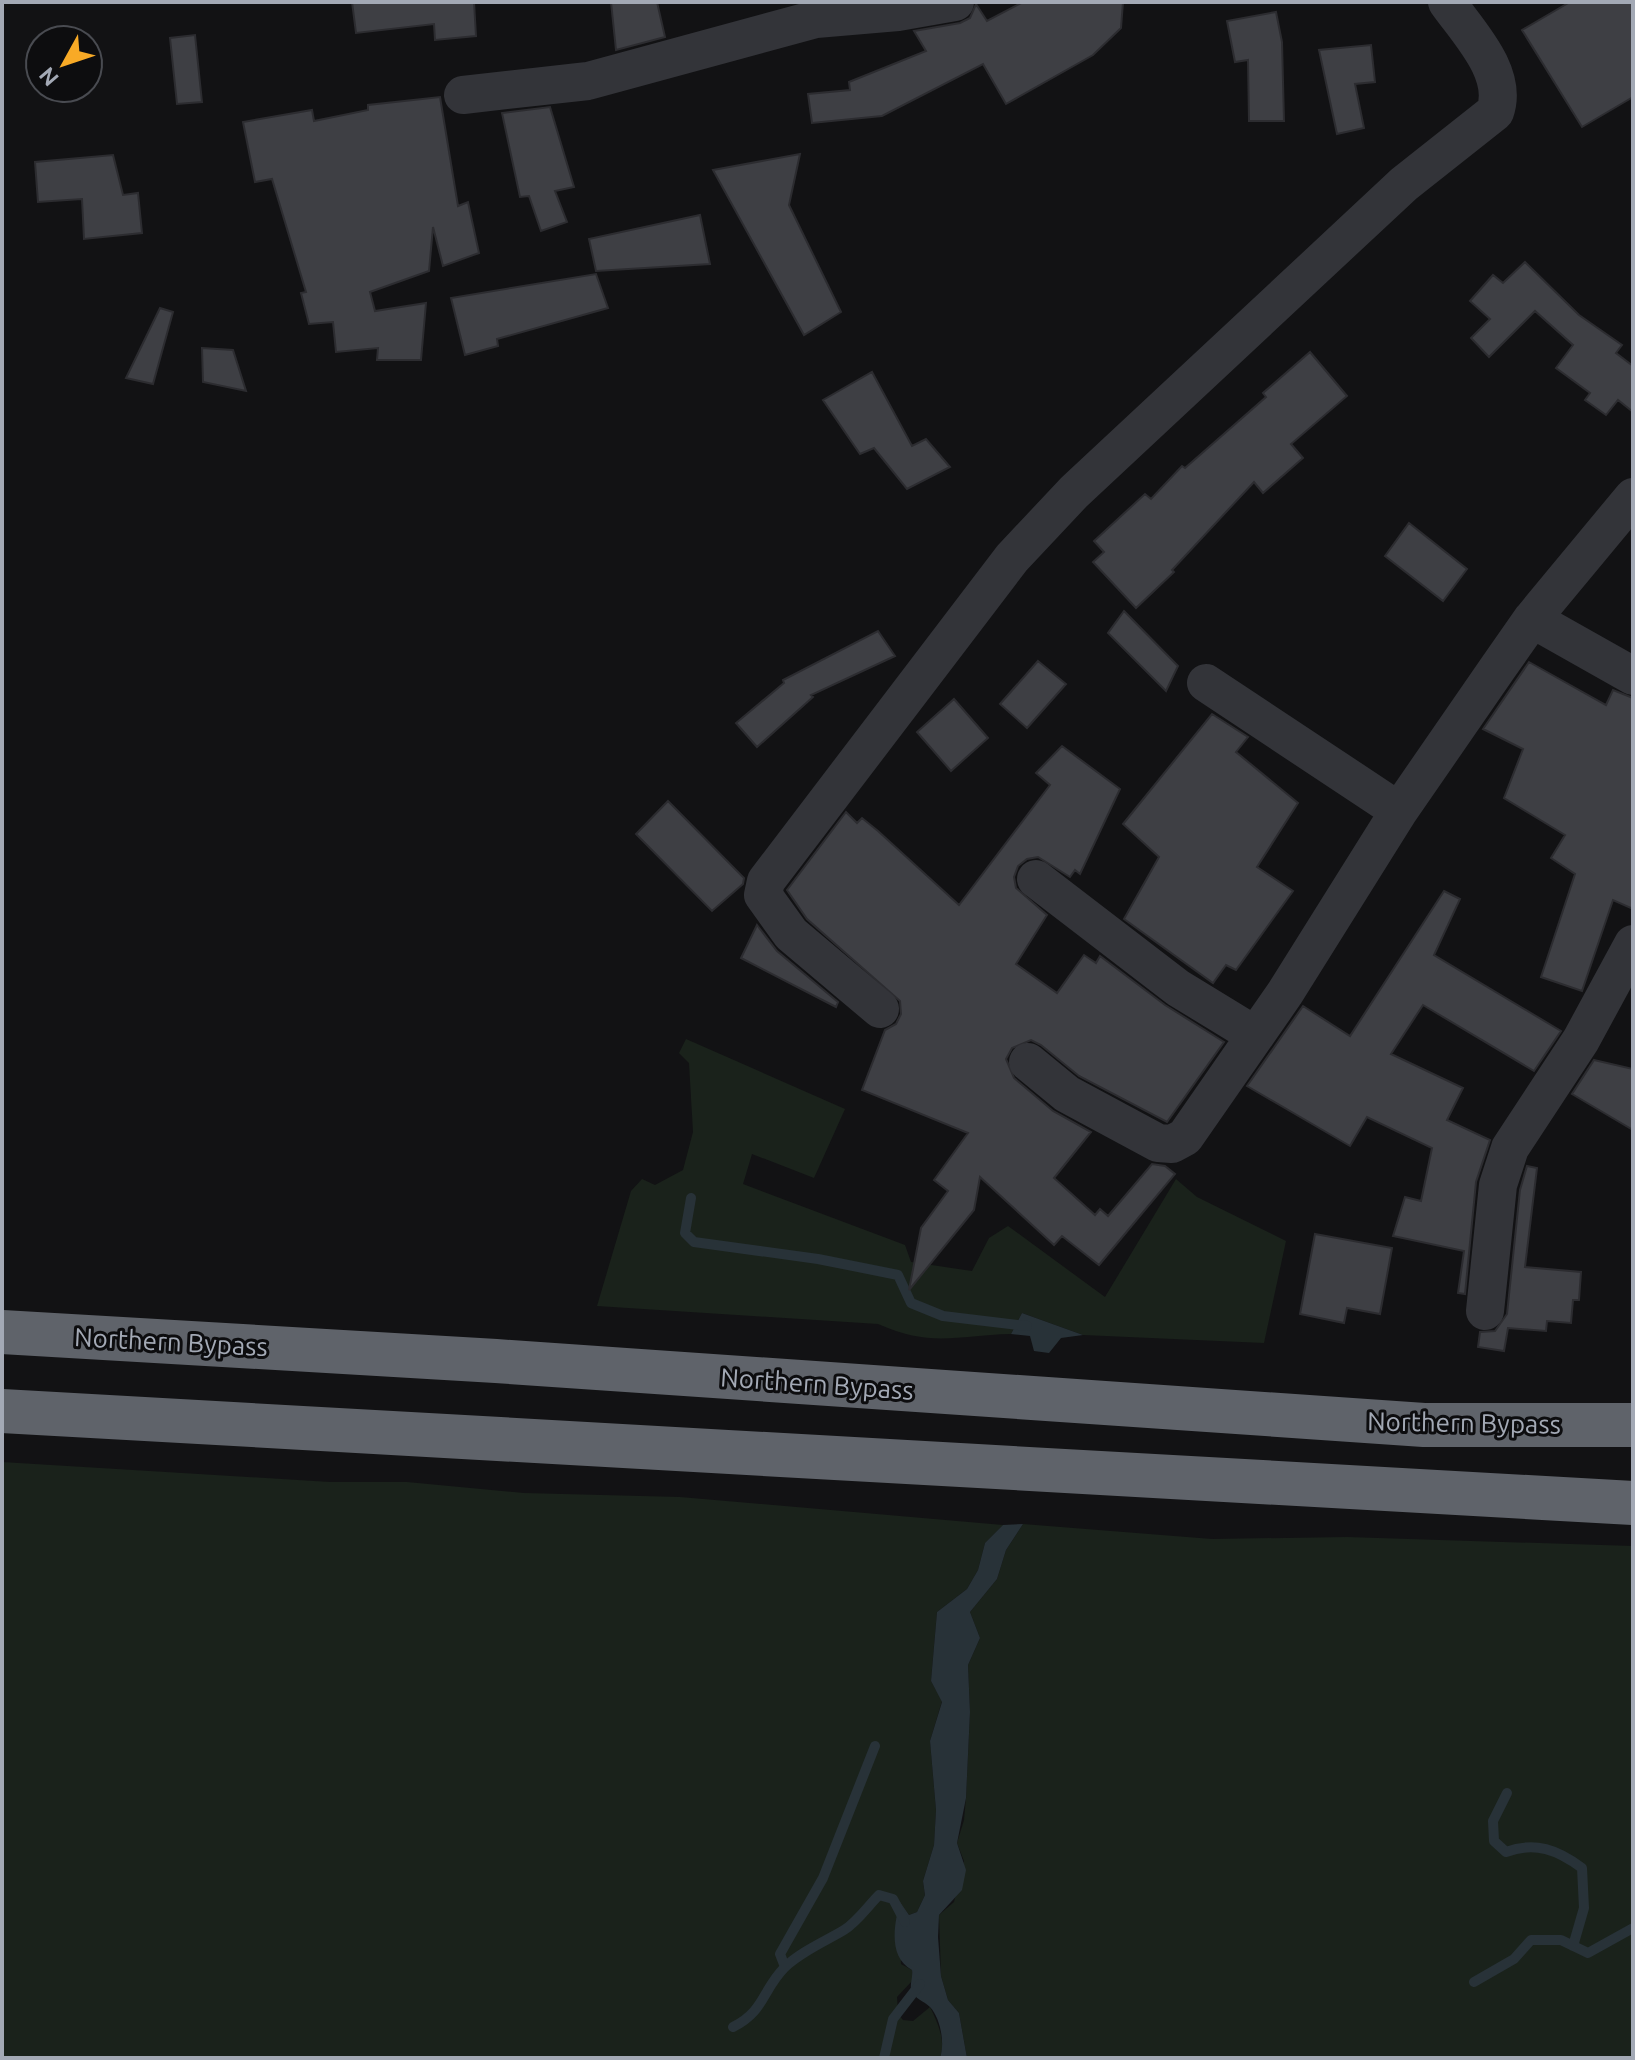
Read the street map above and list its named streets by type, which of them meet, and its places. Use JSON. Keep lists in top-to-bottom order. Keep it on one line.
{"streets":{"highway":["Northern Bypass"]},"north":"bottom left"}
